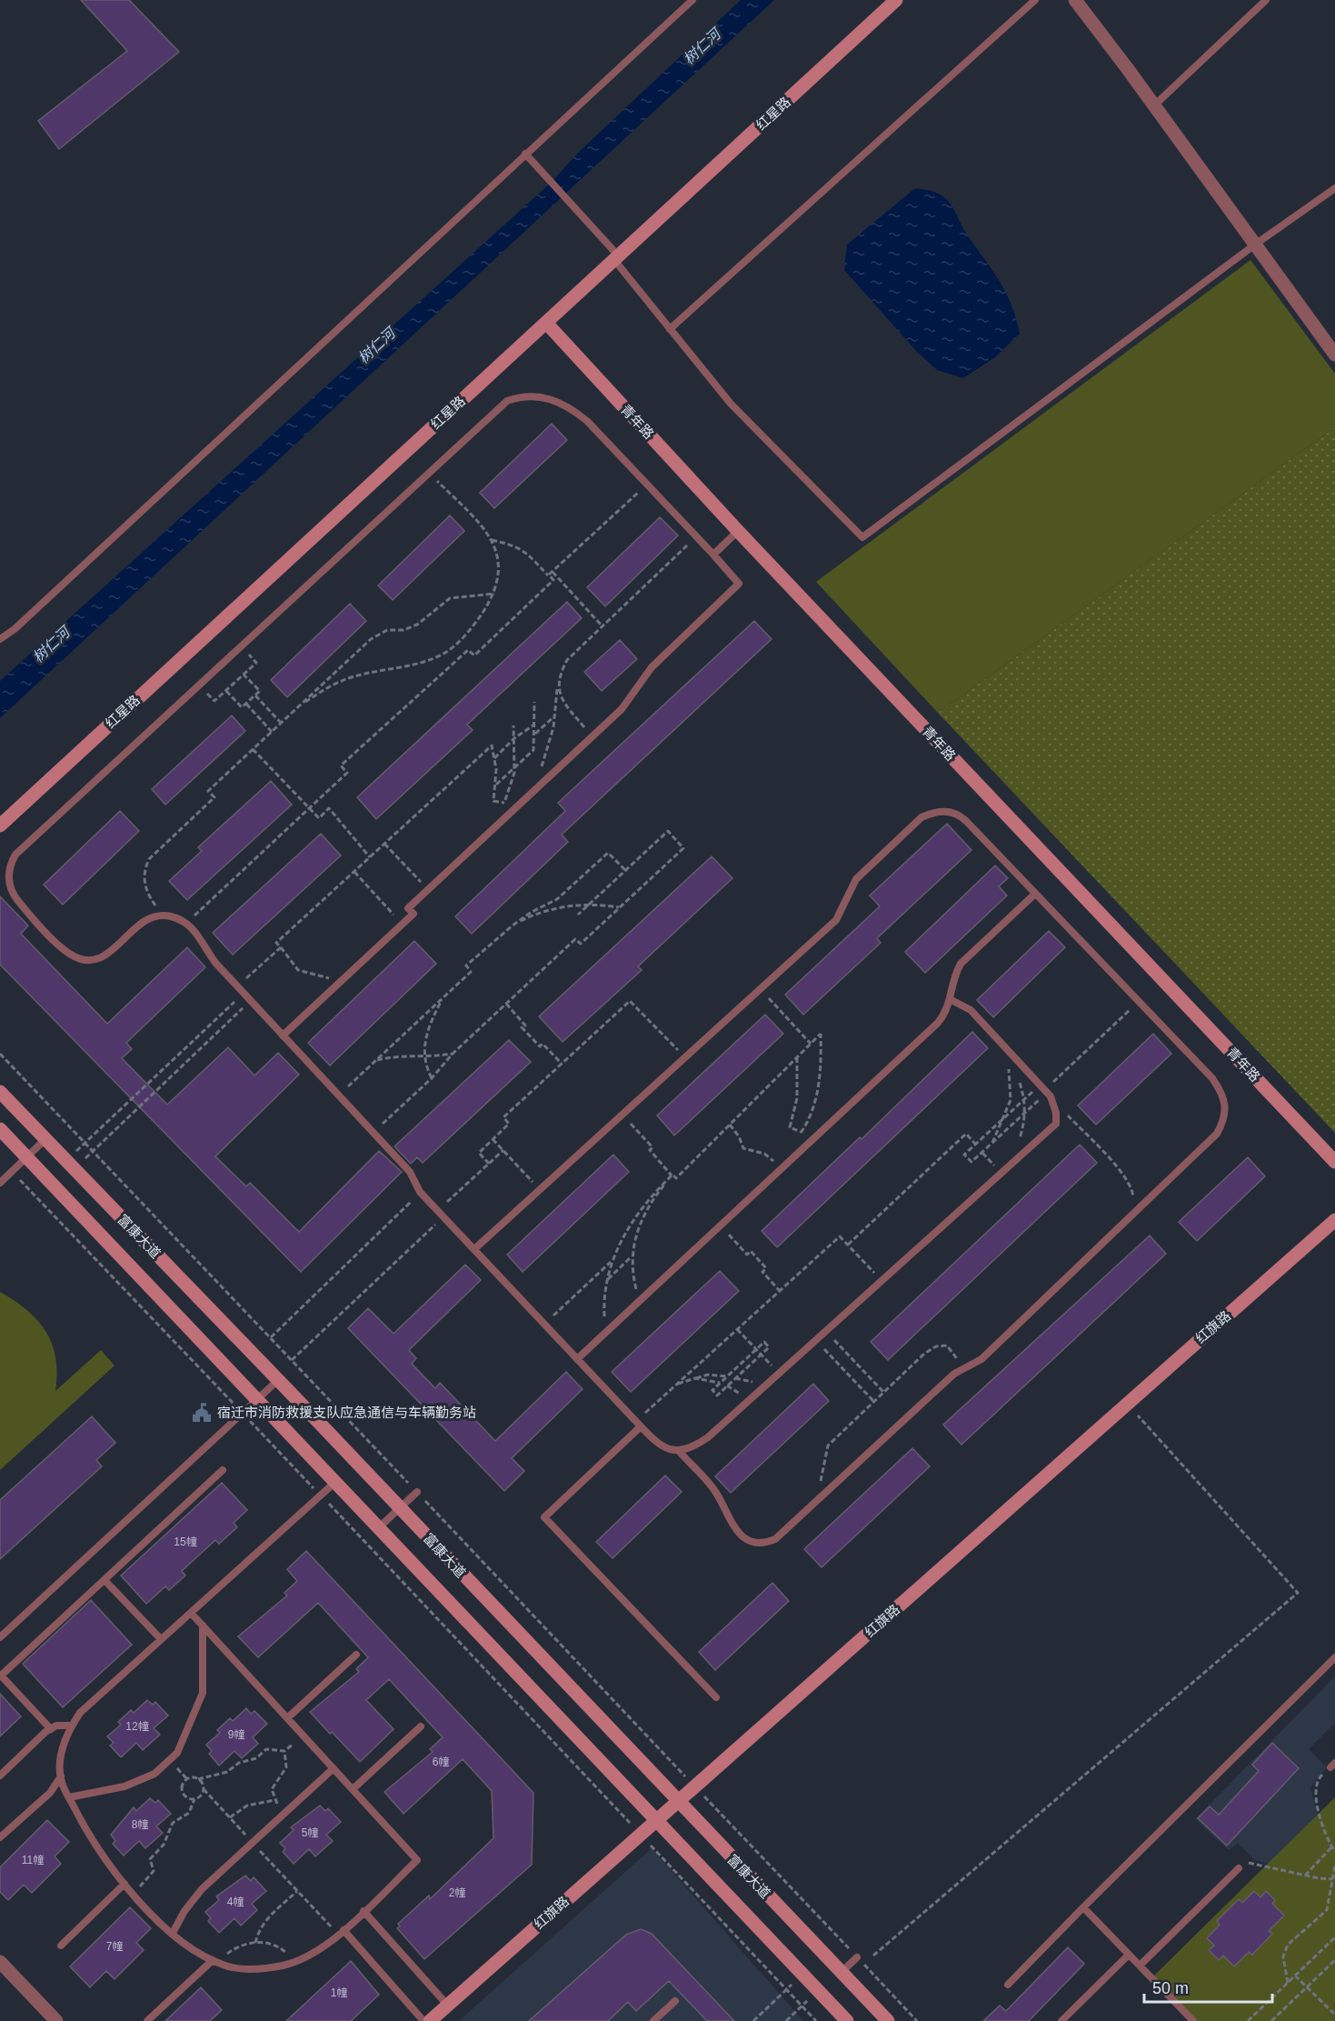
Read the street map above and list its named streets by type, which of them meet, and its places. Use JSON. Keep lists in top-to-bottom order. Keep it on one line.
{"streets":{"street":["红星路","青年路","富康大道","红旗路"]},"crossings":[["红星路","青年路"],["富康大道","红旗路"]],"water":["树仁河"],"places":{"public building":["宿迁市消防救援支队应急通信与车辆勤务站"]},"house_numbers":["15幢","12幢","9幢","6幢","8幢","5幢","11幢","2幢","4幢","7幢","1幢"],"scale_bar":"50 m"}
